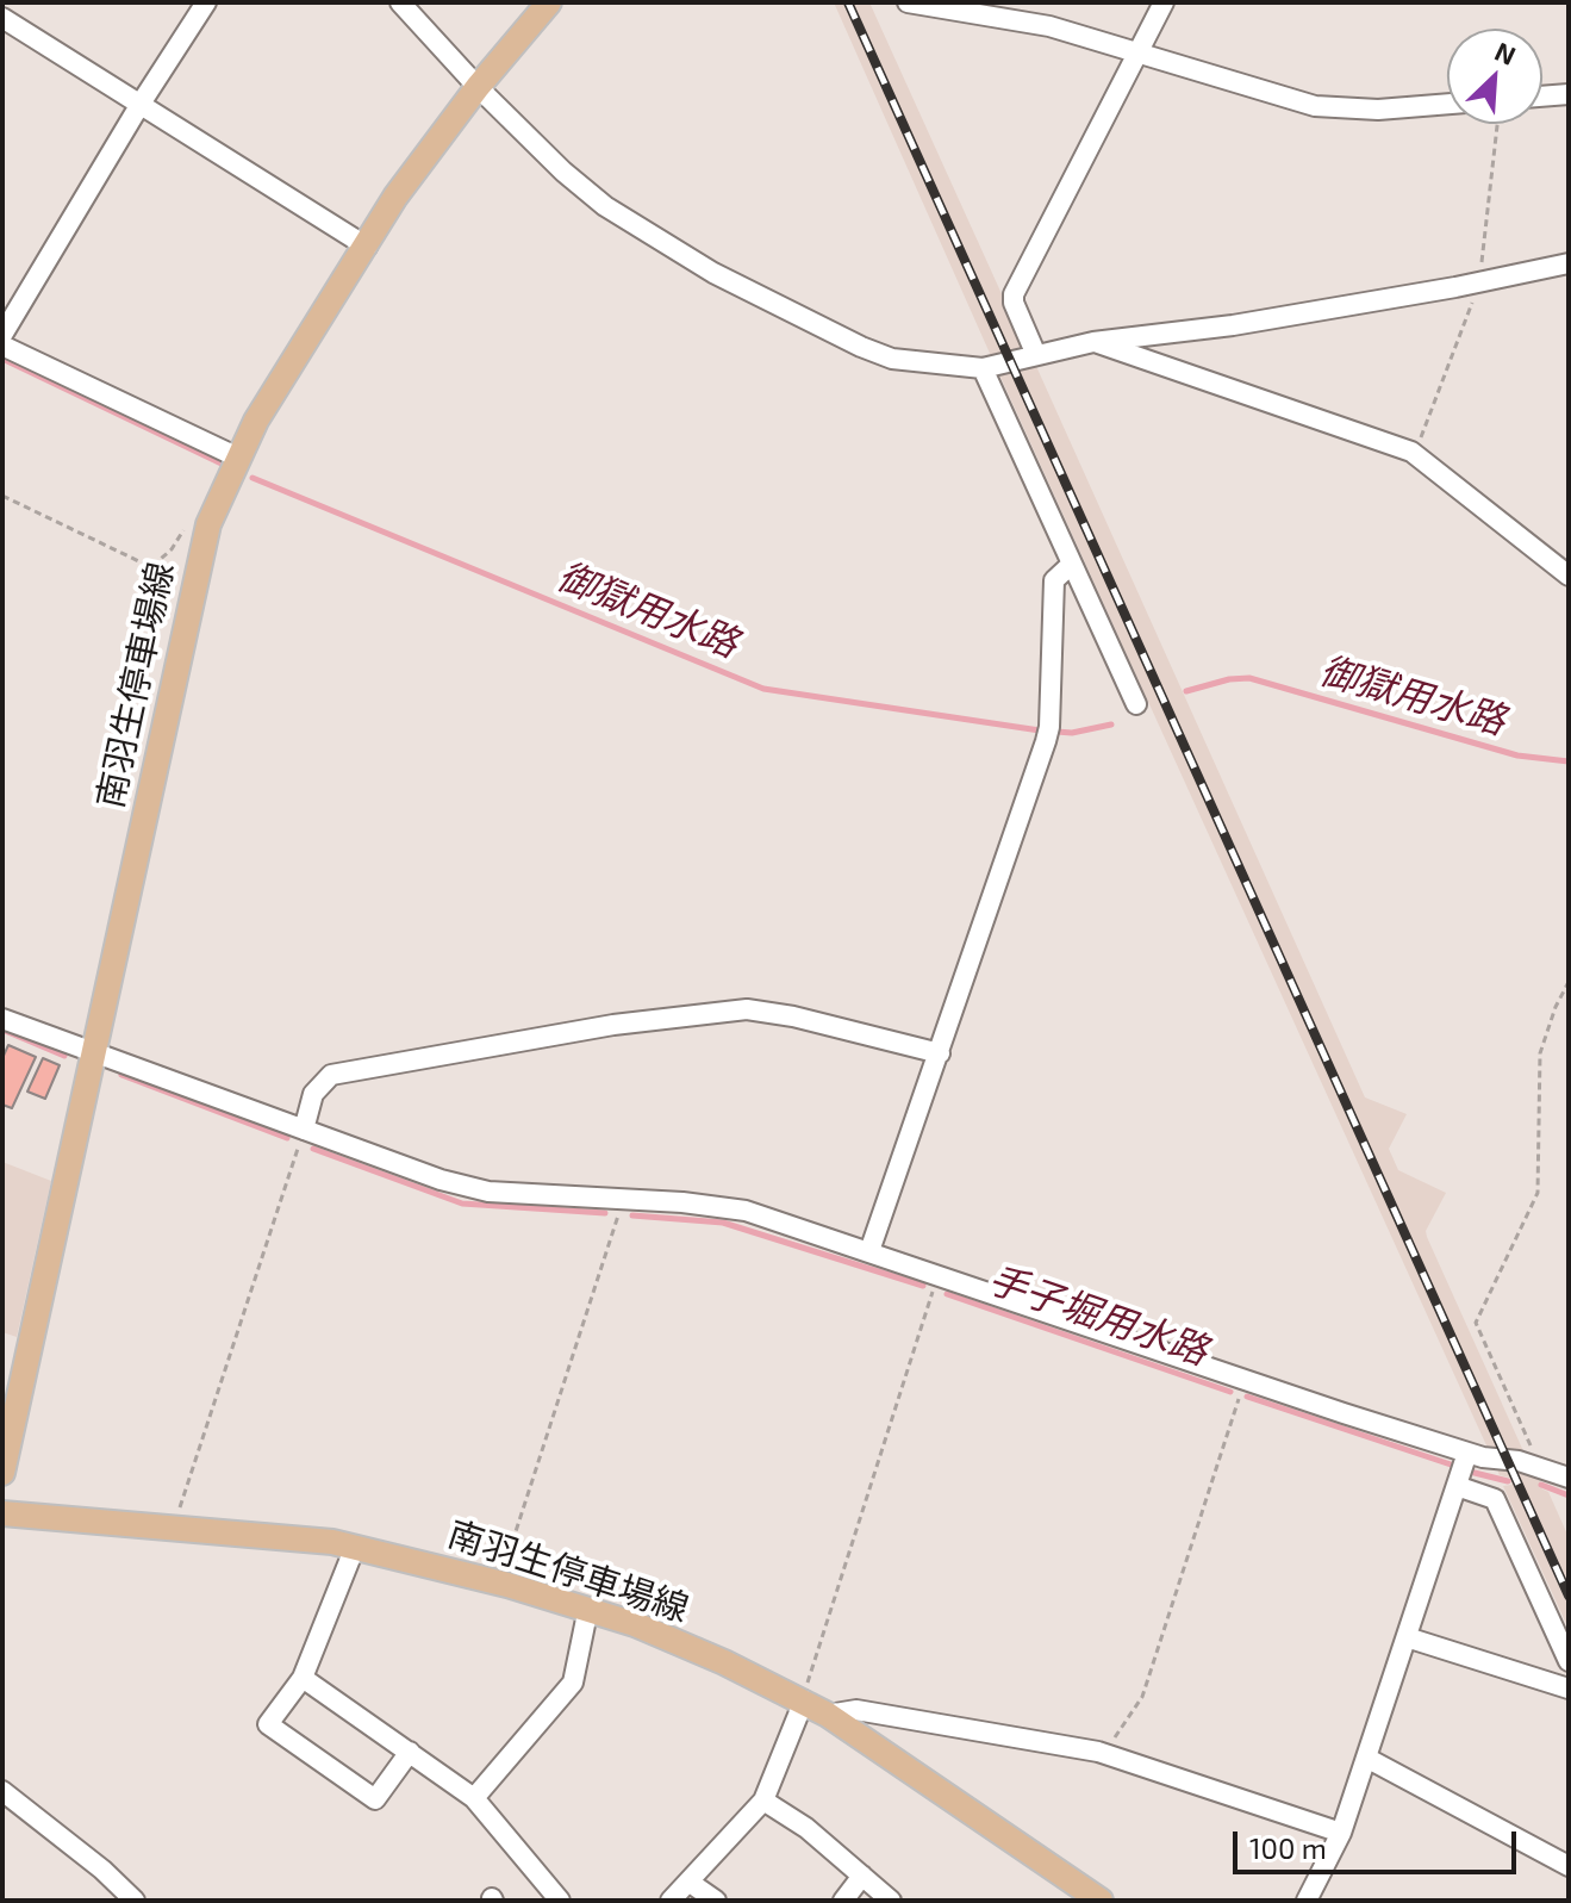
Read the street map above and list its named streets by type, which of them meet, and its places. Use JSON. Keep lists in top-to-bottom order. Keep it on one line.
{"streets":{"main road":["南羽生停車場線"]},"water":["御獄用水路","手子堀用水路"],"scale_bar":"100 m","north":"top right"}
